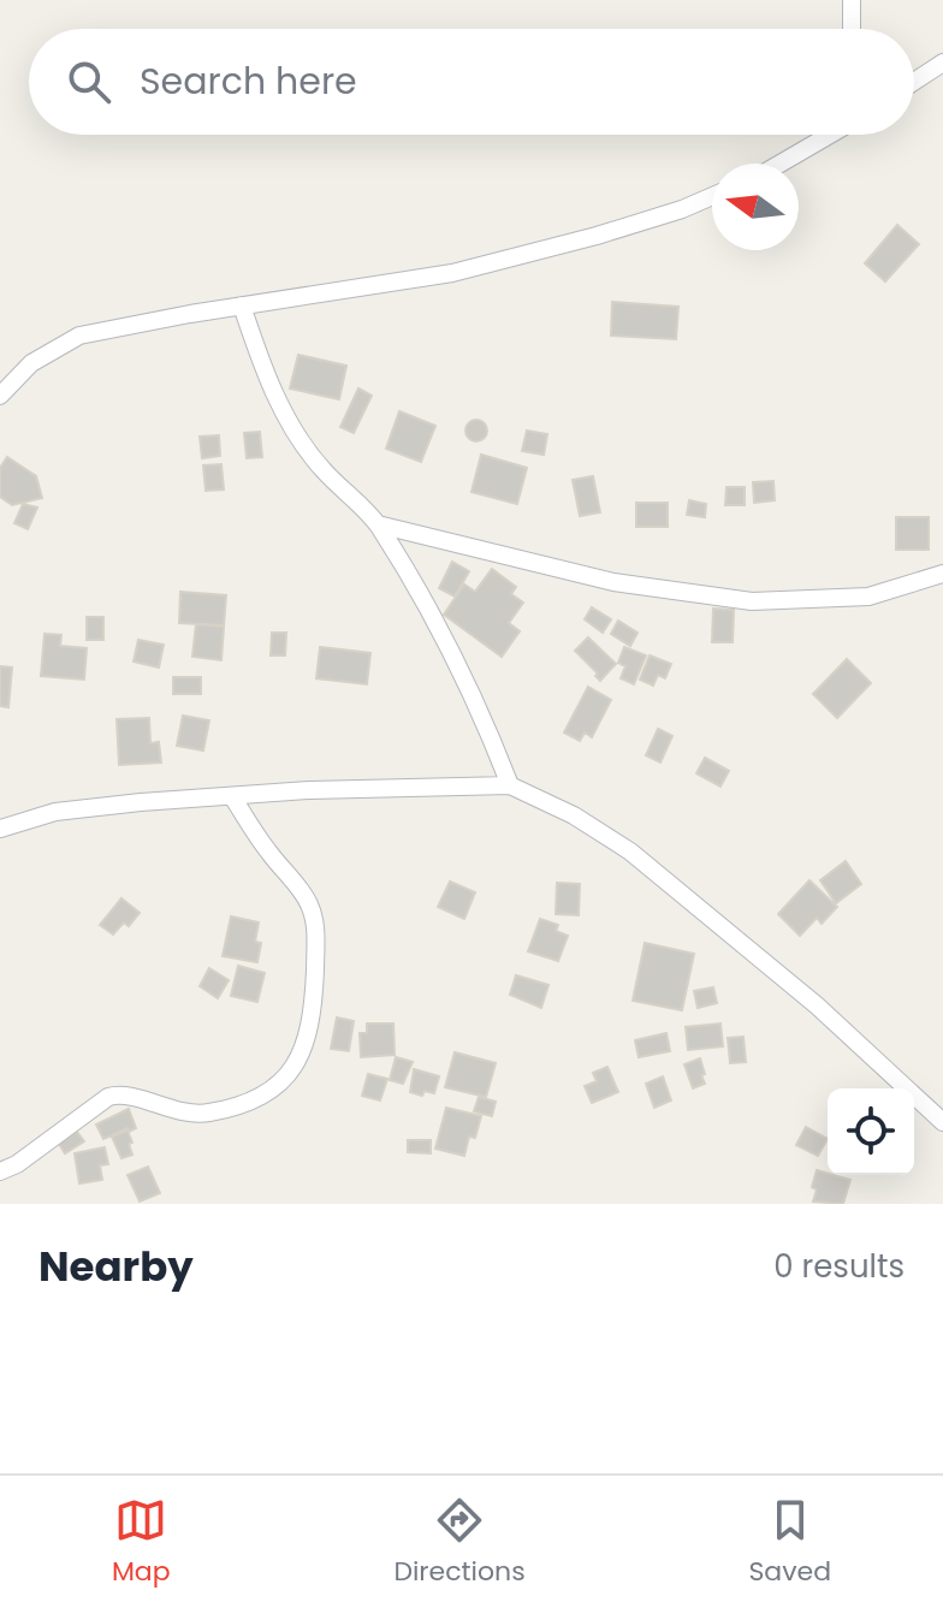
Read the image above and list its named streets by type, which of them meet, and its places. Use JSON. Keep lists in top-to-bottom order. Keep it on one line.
{"north":"left","page":{"search":"Search here","heading":["Nearby","0 results"],"nav":["Map","Directions","Saved"]}}
